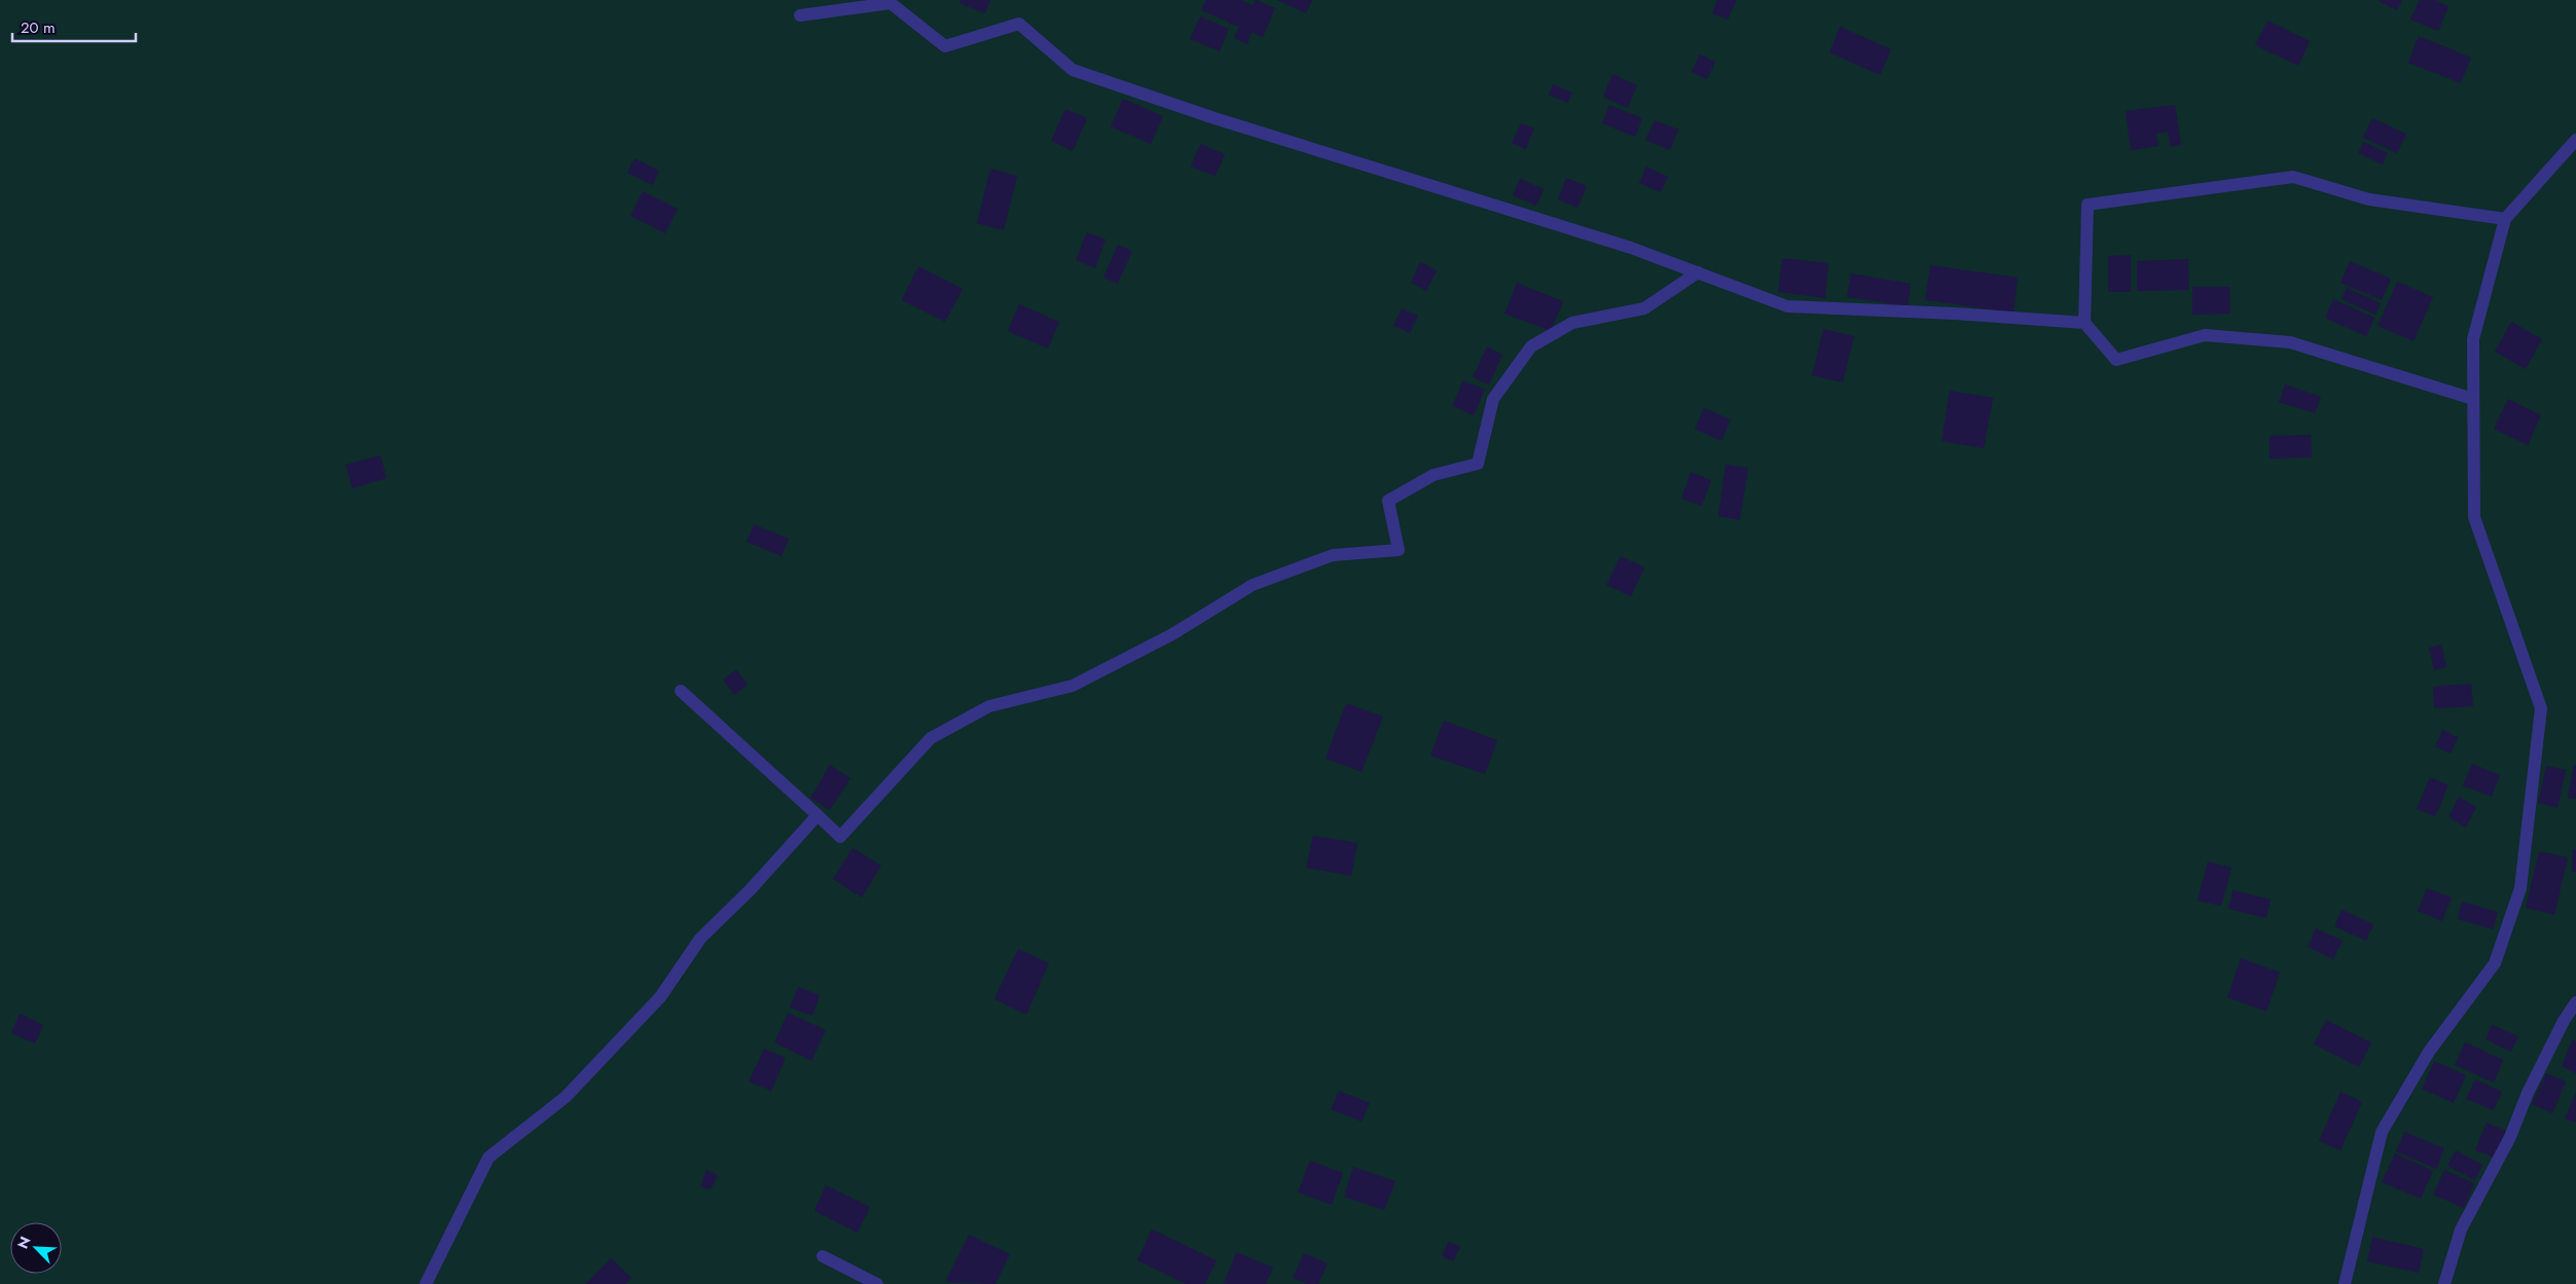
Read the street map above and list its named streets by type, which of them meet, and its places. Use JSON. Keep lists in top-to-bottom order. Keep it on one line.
{"scale_bar":"20 m","north":"top left"}
